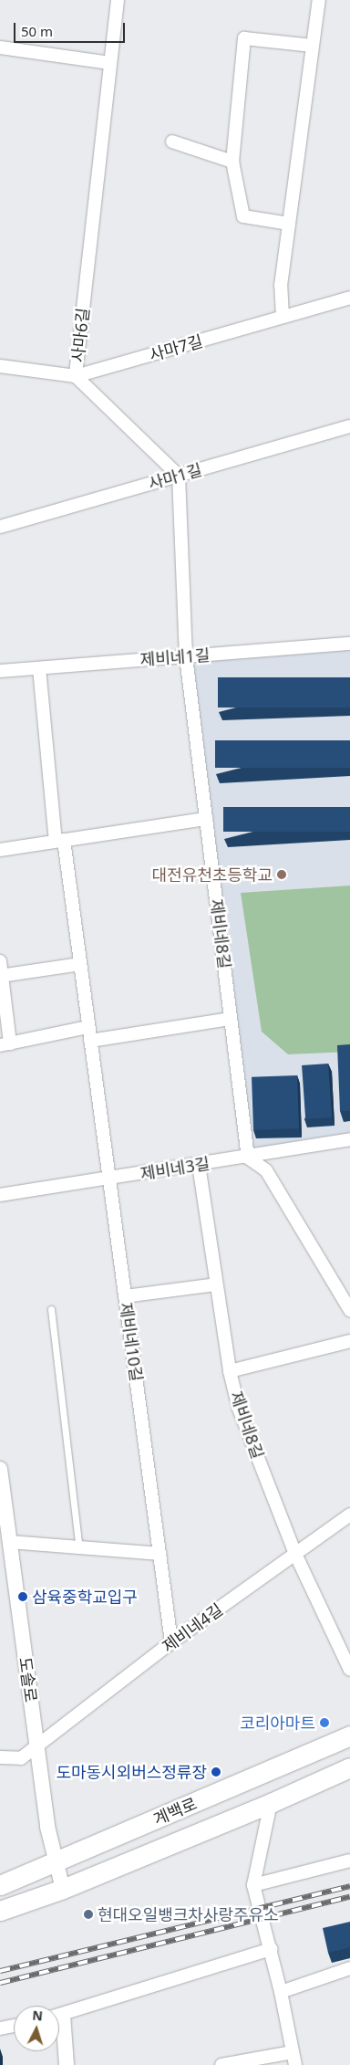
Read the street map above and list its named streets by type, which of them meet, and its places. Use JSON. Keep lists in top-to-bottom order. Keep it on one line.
{"streets":{"main road":["계백로"],"street":["사마6길","사마7길","사마1길","제비네1길","제비네8길","제비네3길","제비네10길","제비네4길","도솔로"]},"crossings":[["사마6길","사마7길"],["사마6길","사마1길"],["제비네1길","제비네8길"],["제비네1길","제비네10길"],["제비네8길","제비네3길"],["제비네8길","제비네4길"],["제비네3길","제비네10길"],["제비네10길","제비네4길"],["제비네4길","도솔로"],["도솔로","계백로"]],"places":["대전유천초등학교","삼육중학교입구","코리아마트","도마동시외버스정류장","현대오일뱅크차사랑주유소"],"scale_bar":"50 m","north":"top"}
